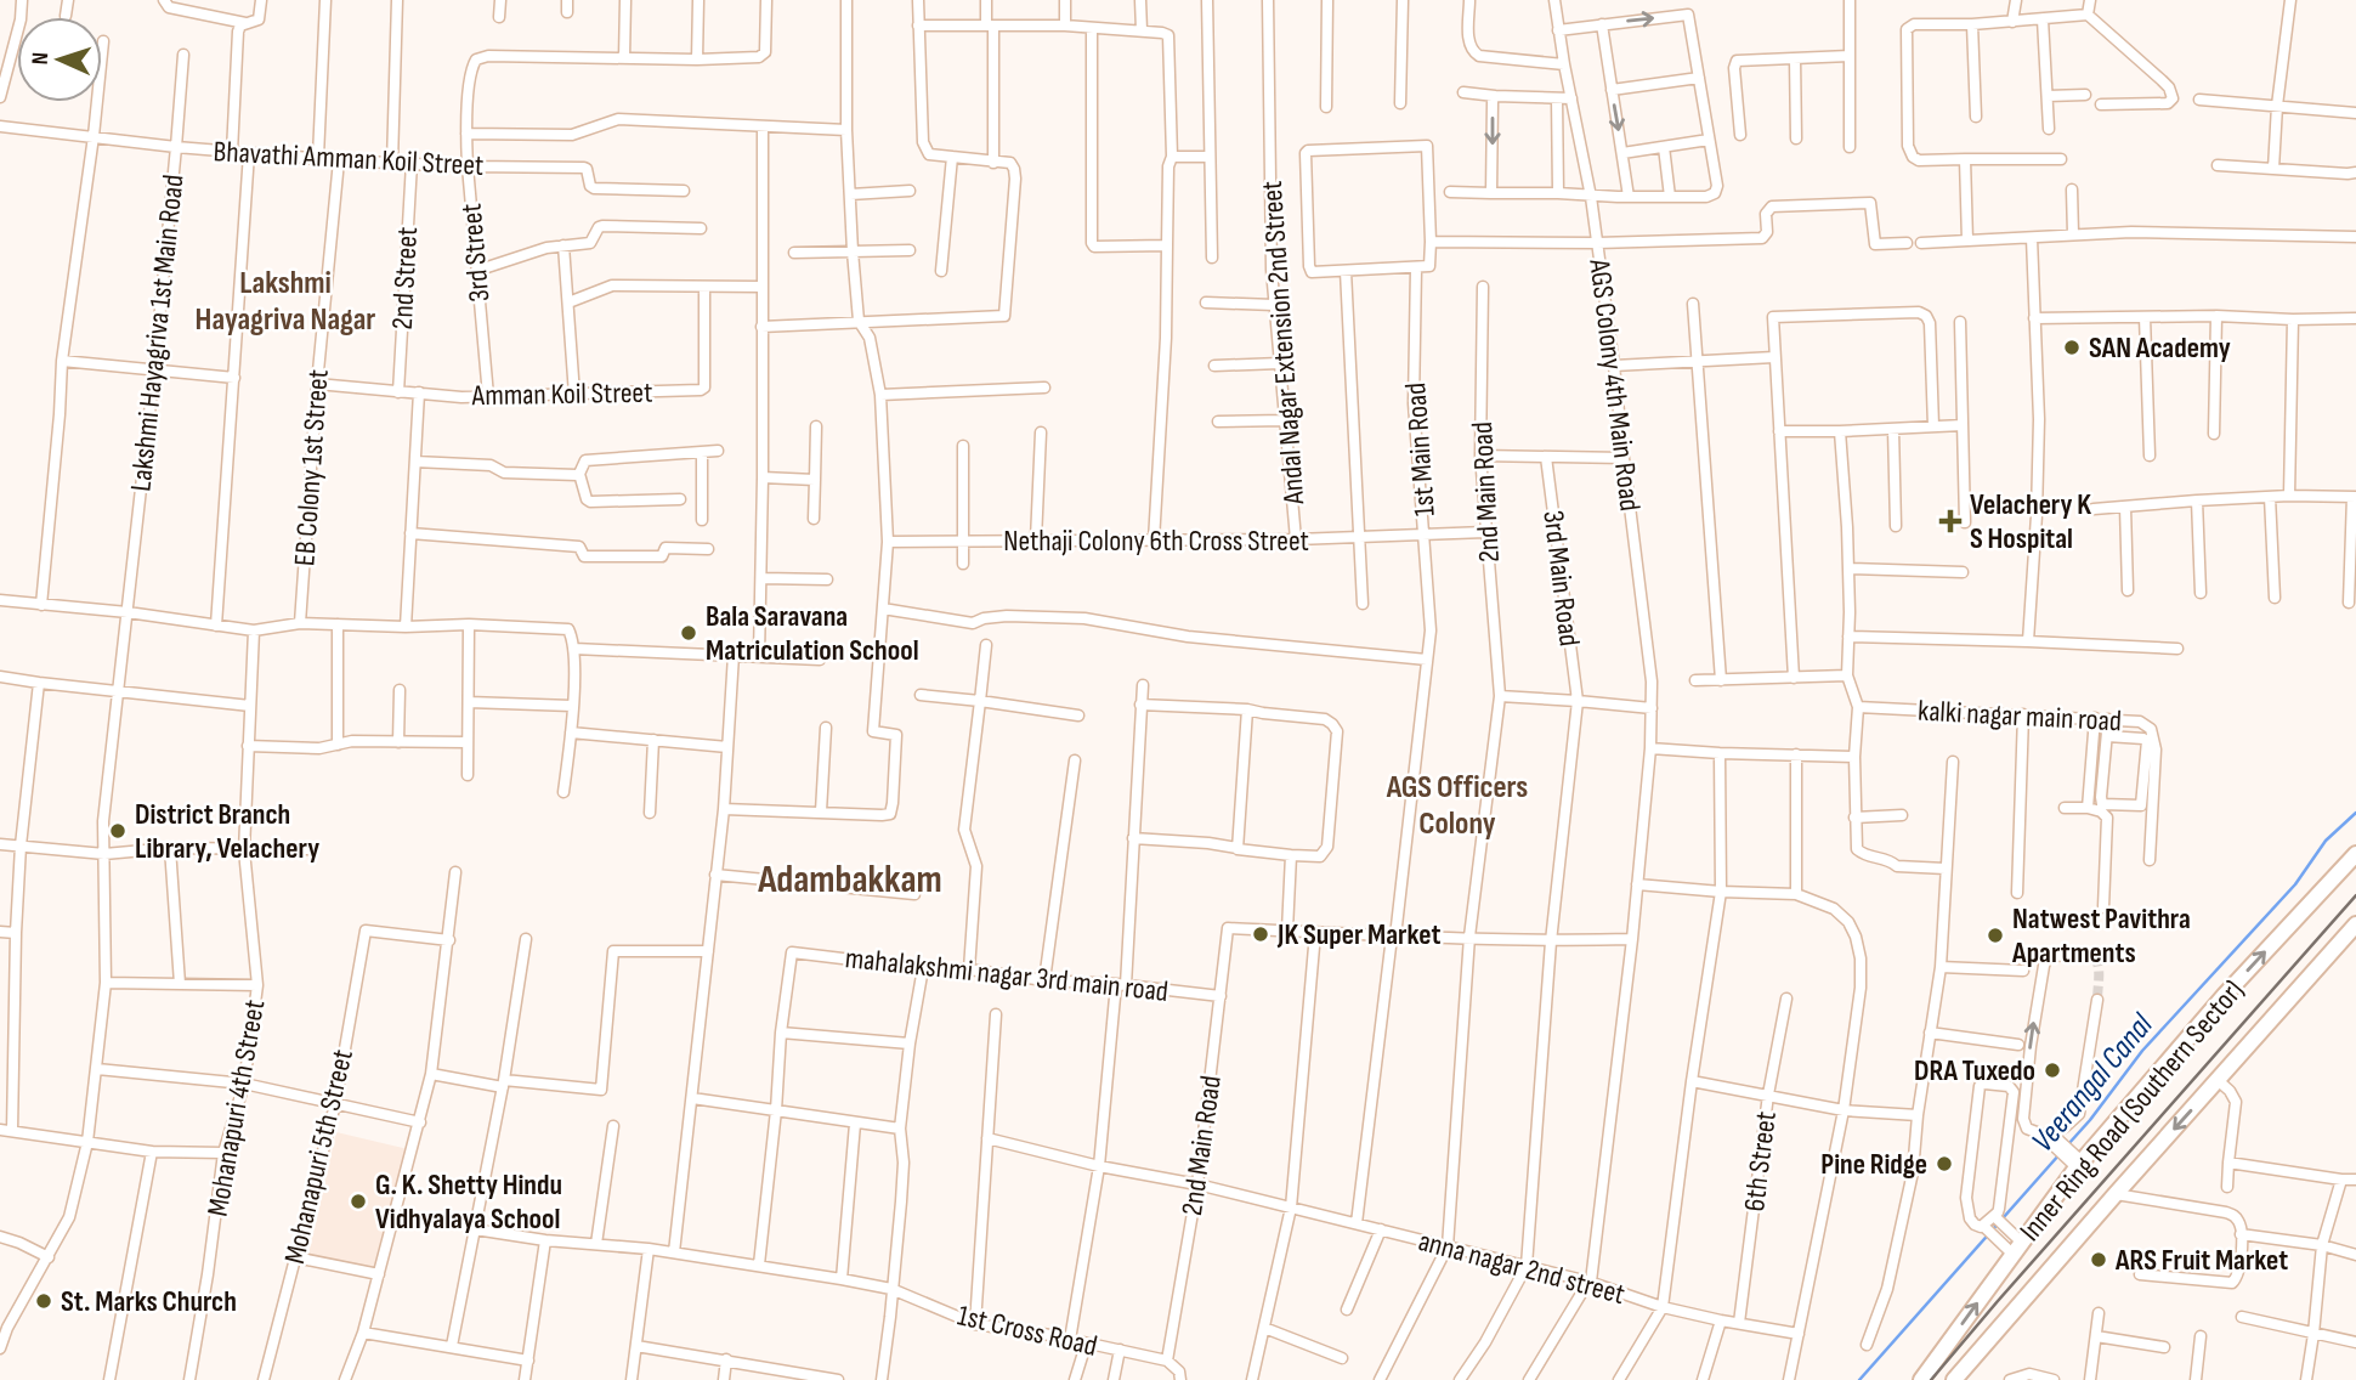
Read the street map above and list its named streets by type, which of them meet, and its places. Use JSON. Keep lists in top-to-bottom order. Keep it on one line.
{"streets":{"main road":["Inner Ring Road (Southern Sector)"],"street":["Bhavathi Amman Koil Street","3rd Street","2nd Street","Lakshmi Hayagriva 1st Main Road","Andal Nagar Extension 2nd Street","AGS Colony 4th Main Road","Amman Koil Street","1st Main Road","EB Colony 1st Street","2nd Main Road","Nethaji Colony 6th Cross Street","3rd Main Road","kalki nagar main road","mahalakshmi nagar 3rd main road","Mohanapuri 4th Street","Mohanapuri 5th Street","6th Street","anna nagar 2nd street","1st Cross Road"]},"crossings":[["Bhavathi Amman Koil Street","3rd Street"],["Bhavathi Amman Koil Street","2nd Street"],["Bhavathi Amman Koil Street","Lakshmi Hayagriva 1st Main Road"],["Bhavathi Amman Koil Street","EB Colony 1st Street"],["3rd Street","Amman Koil Street"],["2nd Street","Amman Koil Street"],["Andal Nagar Extension 2nd Street","Nethaji Colony 6th Cross Street"],["AGS Colony 4th Main Road","anna nagar 2nd street"],["Amman Koil Street","EB Colony 1st Street"],["1st Main Road","Nethaji Colony 6th Cross Street"],["1st Main Road","anna nagar 2nd street"],["2nd Main Road","Nethaji Colony 6th Cross Street"],["2nd Main Road","mahalakshmi nagar 3rd main road"],["2nd Main Road","anna nagar 2nd street"],["2nd Main Road","1st Cross Road"],["3rd Main Road","anna nagar 2nd street"],["6th Street","anna nagar 2nd street"]],"districts":["Lakshmi Hayagriva Nagar","AGS Officers Colony","Adambakkam"],"water":["Veerangal Canal"],"places":{"other":["SAN Academy","Bala Saravana Matriculation School","District Branch Library, Velachery","JK Super Market","Natwest Pavithra Apartments","DRA Tuxedo","Pine Ridge","G. K. Shetty Hindu Vidhyalaya School","ARS Fruit Market","St. Marks Church"],"health":["Velachery K S Hospital"]},"north":"left"}
